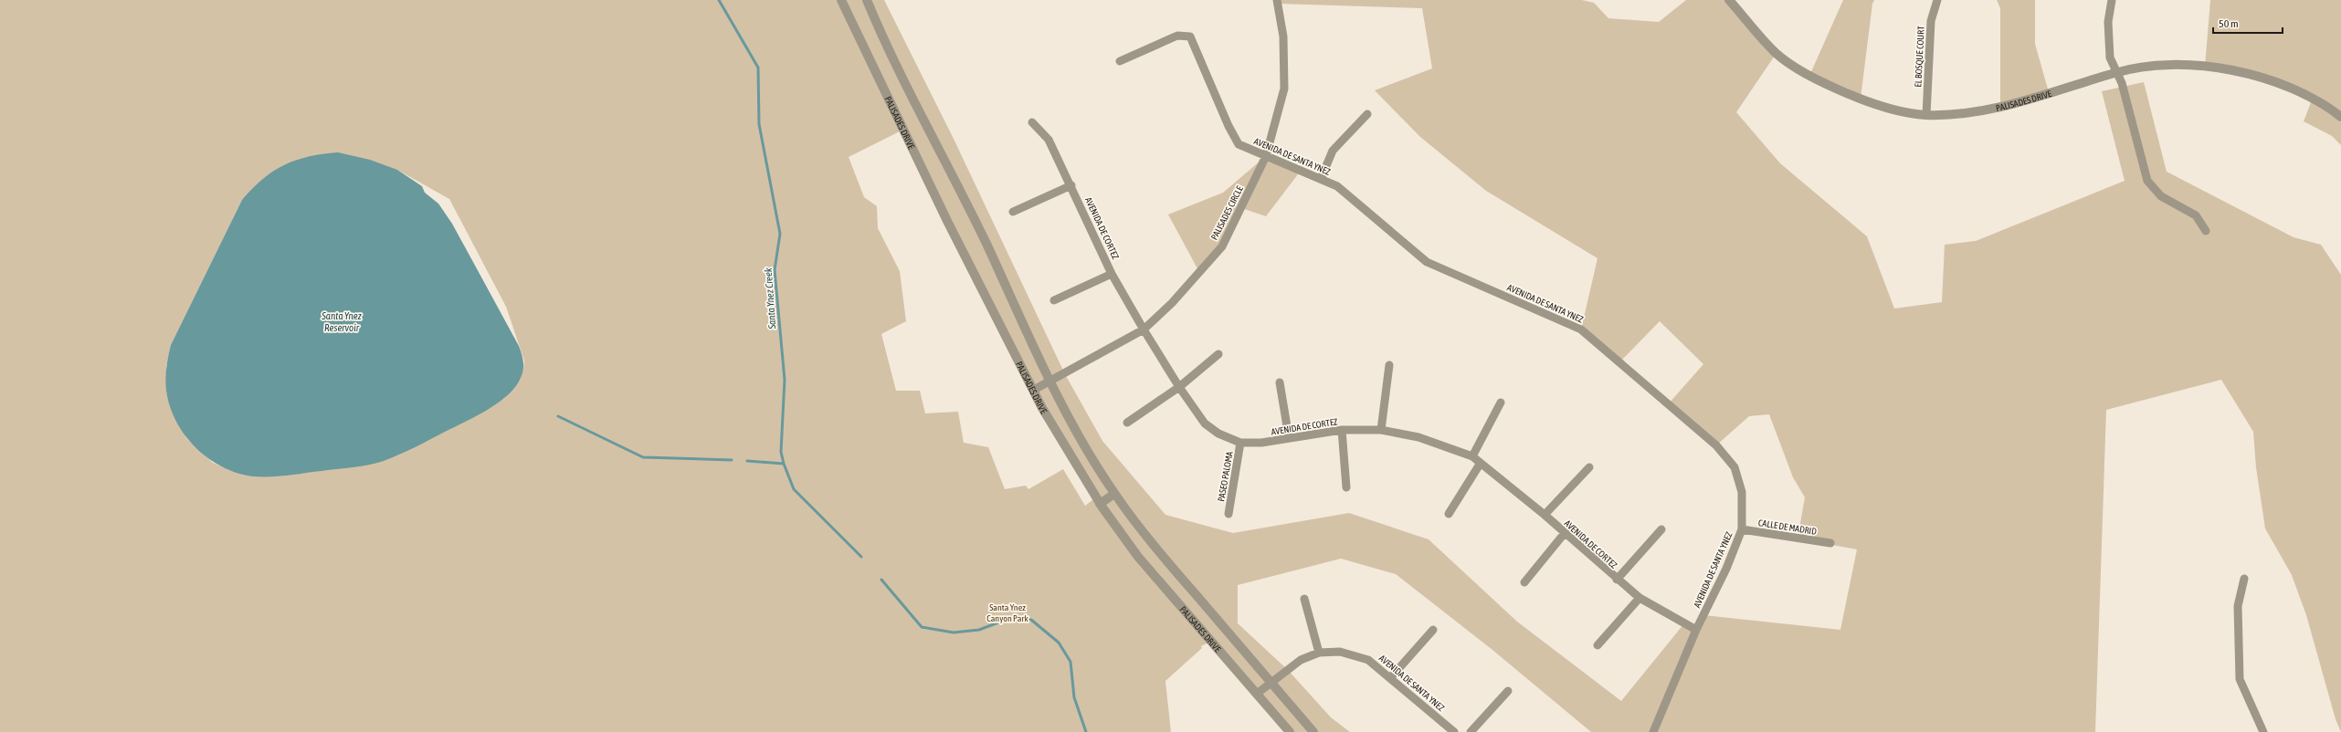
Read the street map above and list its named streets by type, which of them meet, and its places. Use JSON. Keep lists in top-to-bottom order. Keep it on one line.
{"streets":{"street":["EL BOSQUE COURT","PALISADES DRIVE","AVENIDA DE SANTA YNEZ","PALISADES CIRCLE","AVENIDA DE CORTEZ","PASEO PALOMA","CALLE DE MADRID"]},"crossings":[["EL BOSQUE COURT","PALISADES DRIVE"],["PALISADES DRIVE","AVENIDA DE SANTA YNEZ"],["PALISADES DRIVE","PALISADES CIRCLE"],["AVENIDA DE SANTA YNEZ","PALISADES CIRCLE"],["AVENIDA DE SANTA YNEZ","AVENIDA DE CORTEZ"],["AVENIDA DE SANTA YNEZ","CALLE DE MADRID"],["PALISADES CIRCLE","AVENIDA DE CORTEZ"],["AVENIDA DE CORTEZ","PASEO PALOMA"]],"water":["Santa Ynez Creek","Santa Ynez Reservoir"],"parks":["Santa Ynez Canyon Park"],"scale_bar":"50 m"}
